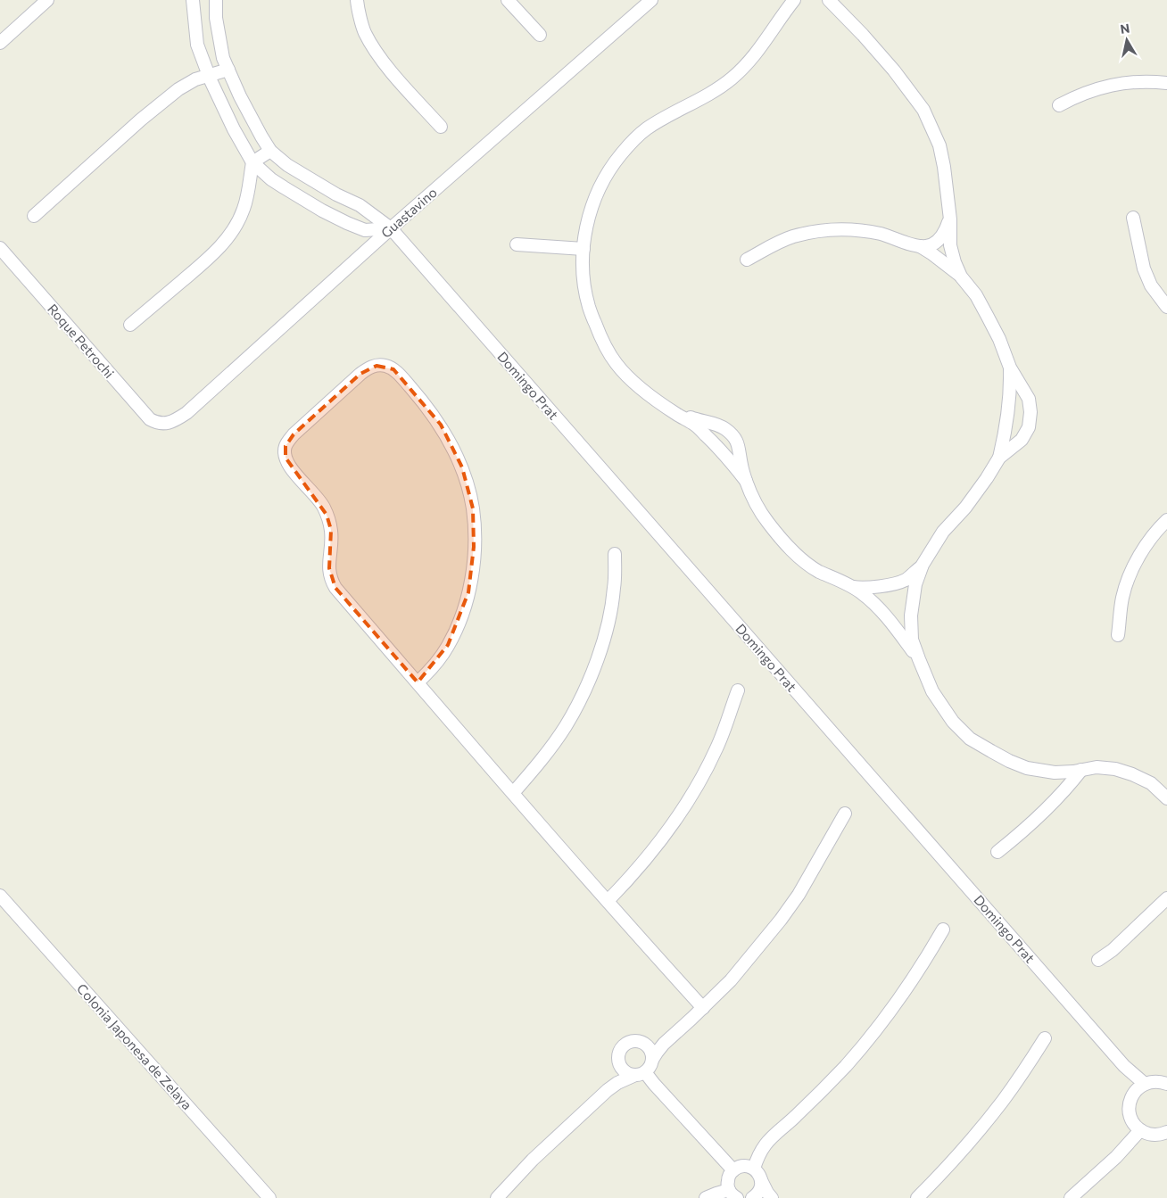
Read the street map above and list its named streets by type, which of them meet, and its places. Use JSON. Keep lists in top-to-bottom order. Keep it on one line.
{"streets":{"street":["Guastavino","Roque Petrochi","Domingo Prat","Colonia Japonesa de Zelaya"]},"crossings":[["Guastavino","Roque Petrochi"],["Guastavino","Domingo Prat"]],"north":"top"}
